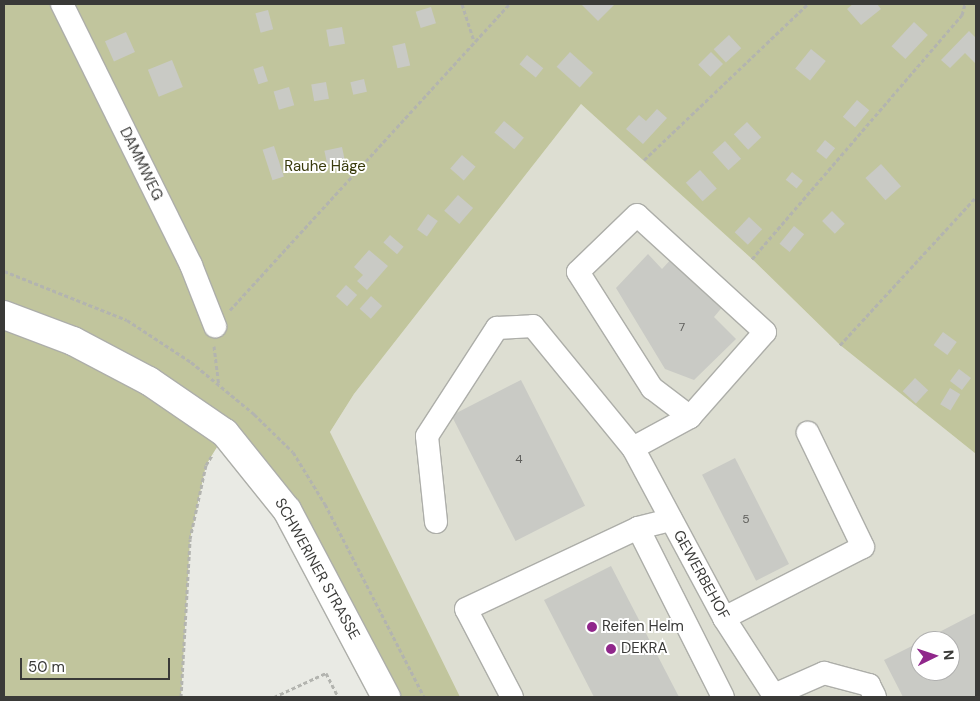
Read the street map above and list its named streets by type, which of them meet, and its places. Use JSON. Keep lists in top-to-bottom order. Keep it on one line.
{"streets":{"main road":["SCHWERINER STRASSE"],"street":["DAMMWEG","GEWERBEHOF"]},"parks":["Rauhe Häge"],"places":["Reifen Helm","DEKRA"],"house_numbers":["7","4","5"],"scale_bar":"50 m","north":"right"}
